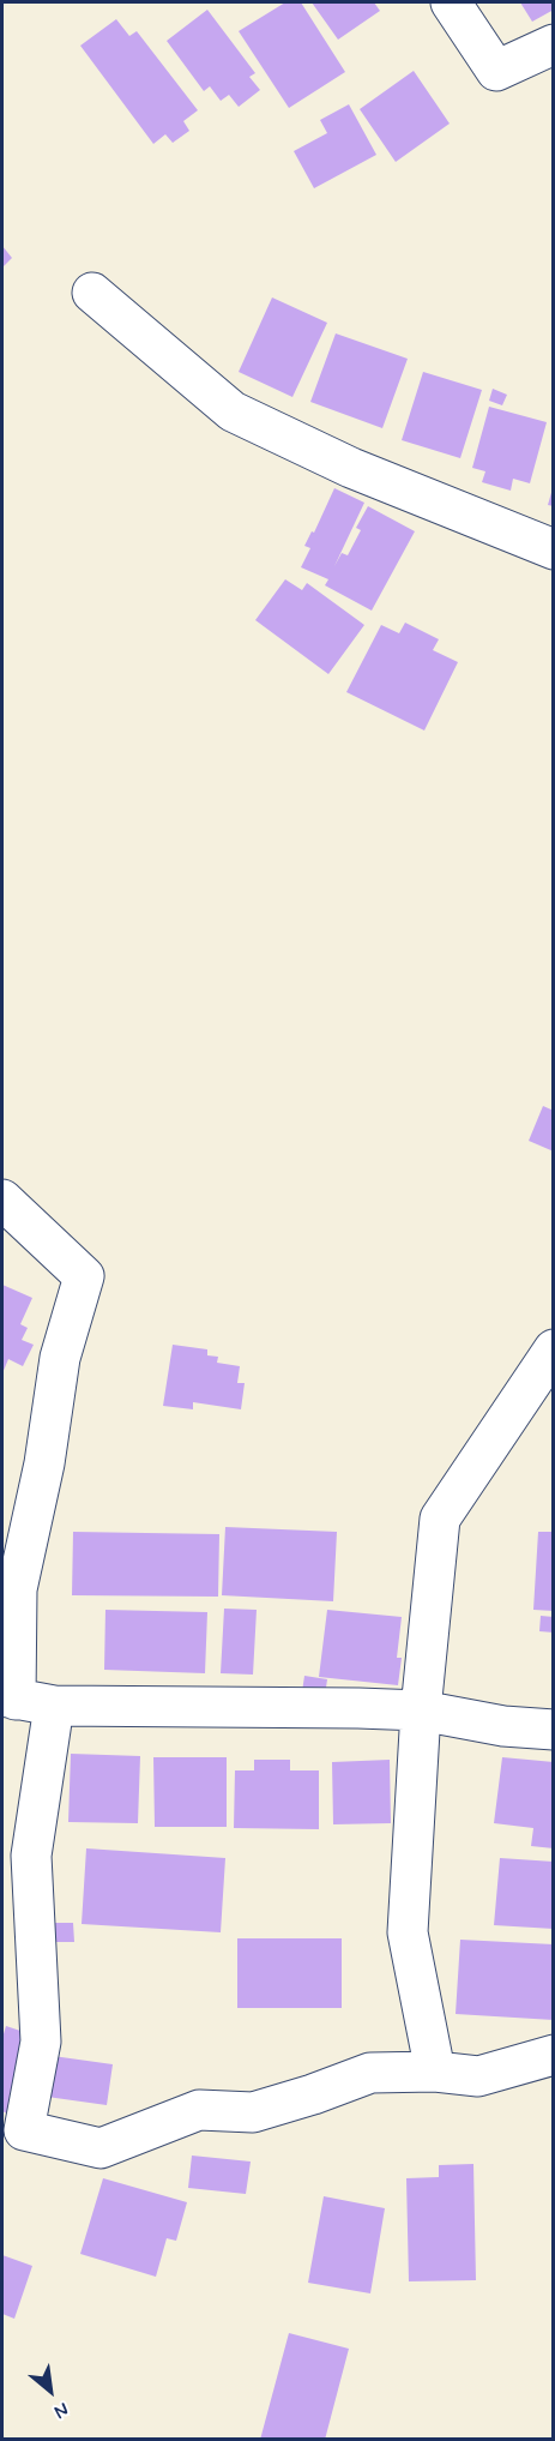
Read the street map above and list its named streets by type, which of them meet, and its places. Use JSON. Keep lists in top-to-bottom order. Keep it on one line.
{"north":"bottom right"}
